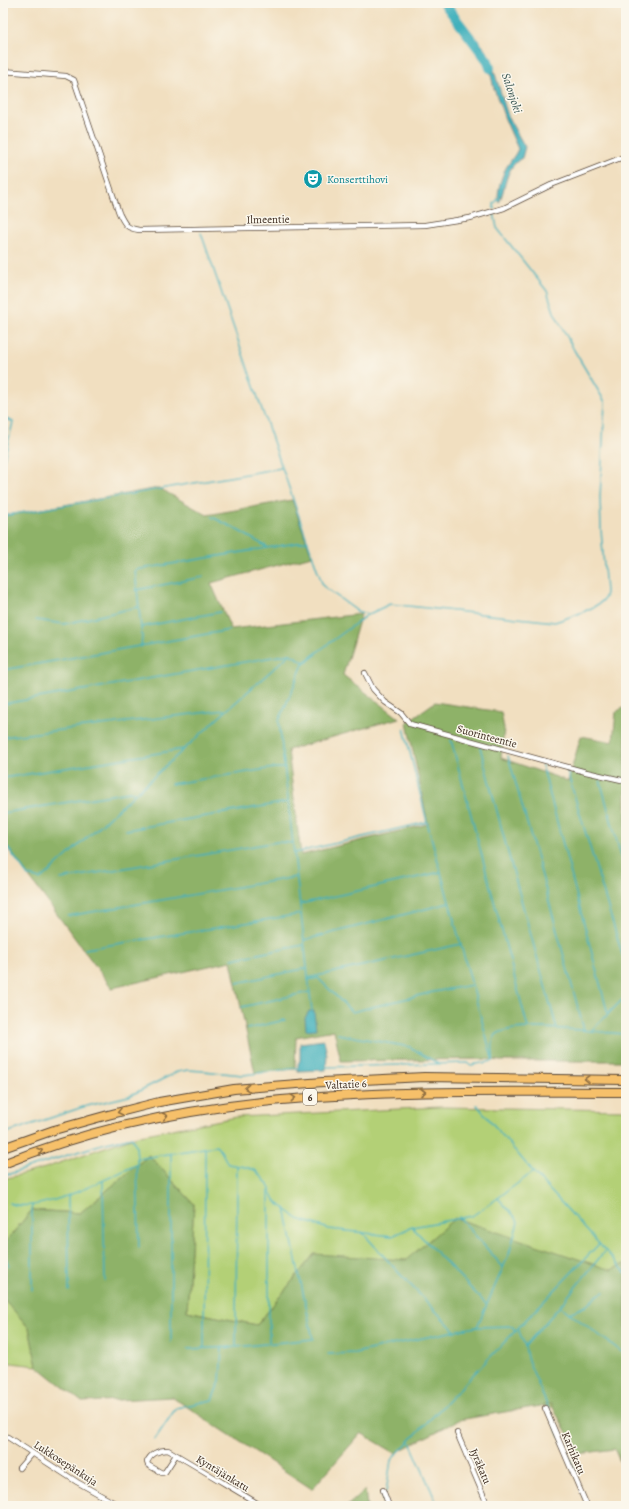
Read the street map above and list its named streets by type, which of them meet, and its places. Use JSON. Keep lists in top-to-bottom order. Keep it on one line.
{"streets":{"highway":["Valtatie 6","6"],"street":["Ilmeentie","Suorinteentie","Karhikatu","Lukkosepänkuja","Jyräkatu","Kyntäjänkatu"]},"water":["Salonjoki"],"places":{"theatre":["Konserttihovi"]}}
